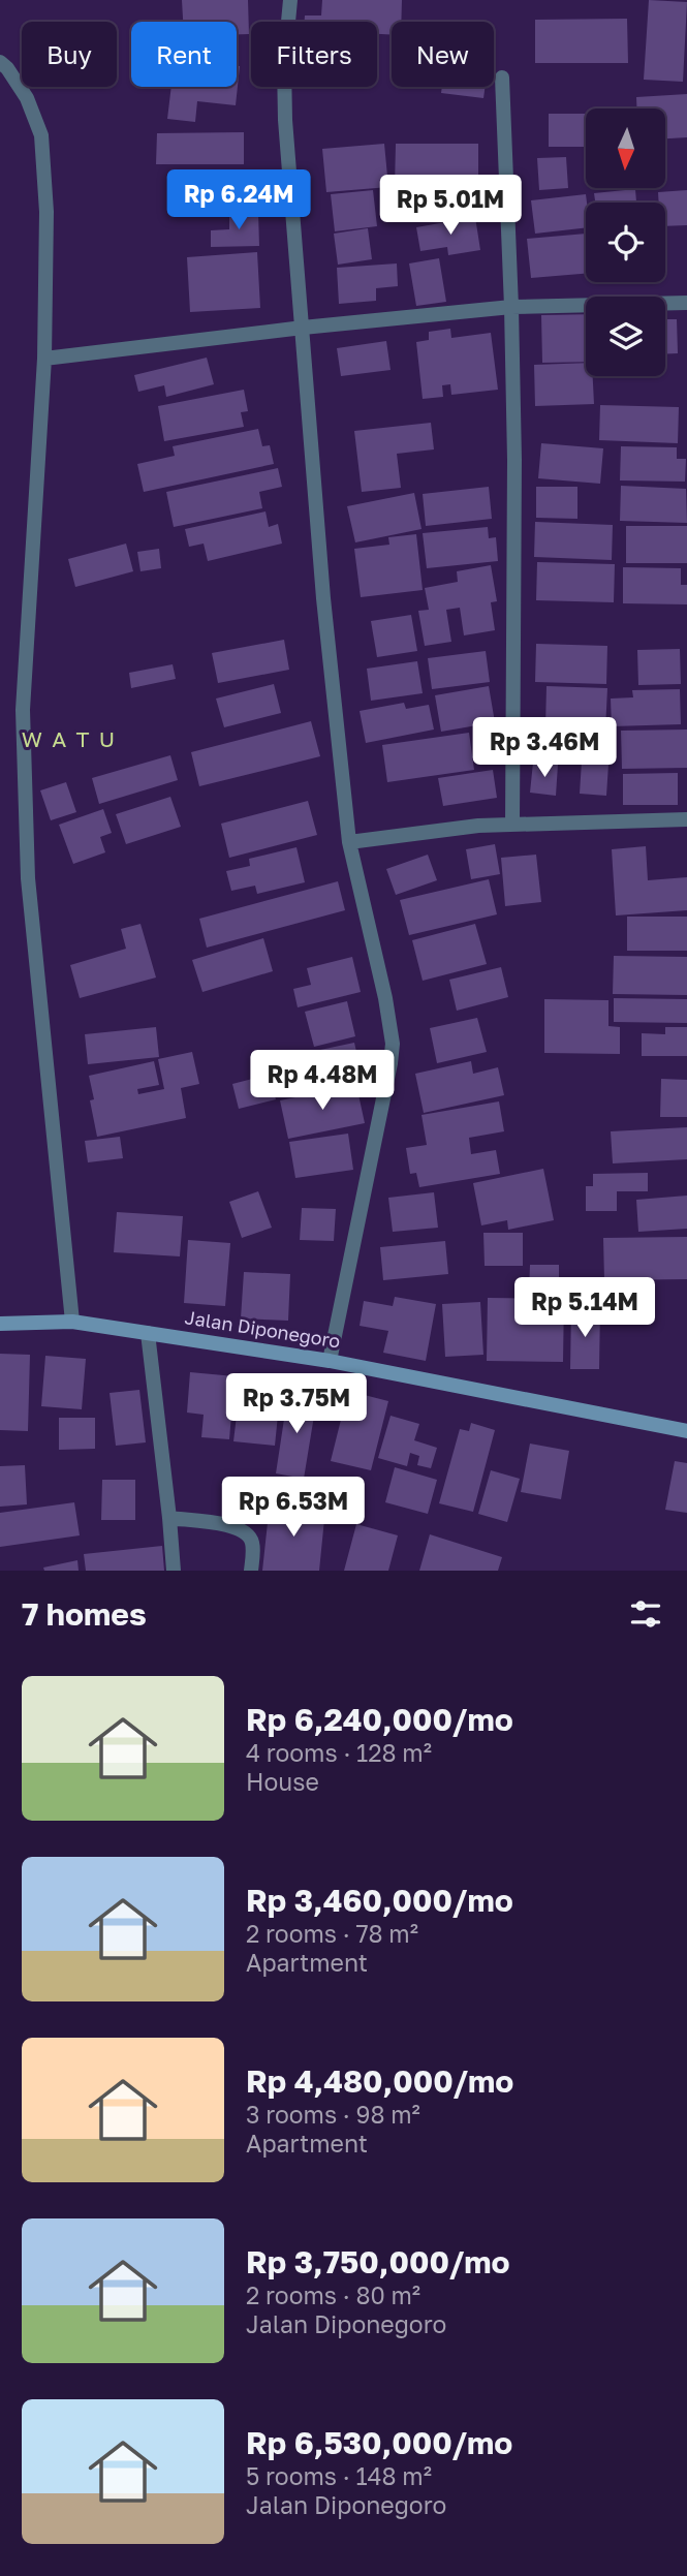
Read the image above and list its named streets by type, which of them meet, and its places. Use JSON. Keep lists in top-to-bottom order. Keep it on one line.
{"streets":{"street":["Jalan Diponegoro"]},"districts":["W A T U"],"north":"bottom","page":{"chip":["Buy","Rent","Filters","New"],"price":["Rp 6.24M","Rp 5.01M","Rp 3.46M","Rp 4.48M","Rp 5.14M","Rp 3.75M","Rp 6.53M"],"heading":"7 homes","list":[{"name":"Rp 6,240,000/mo","note":"4 rooms · 128 m² · House"},{"name":"Rp 3,460,000/mo","note":"2 rooms · 78 m² · Apartment"},{"name":"Rp 4,480,000/mo","note":"3 rooms · 98 m² · Apartment"},{"name":"Rp 3,750,000/mo","note":"2 rooms · 80 m² · Jalan Diponegoro"},{"name":"Rp 6,530,000/mo","note":"5 rooms · 148 m² · Jalan Diponegoro"}]}}
